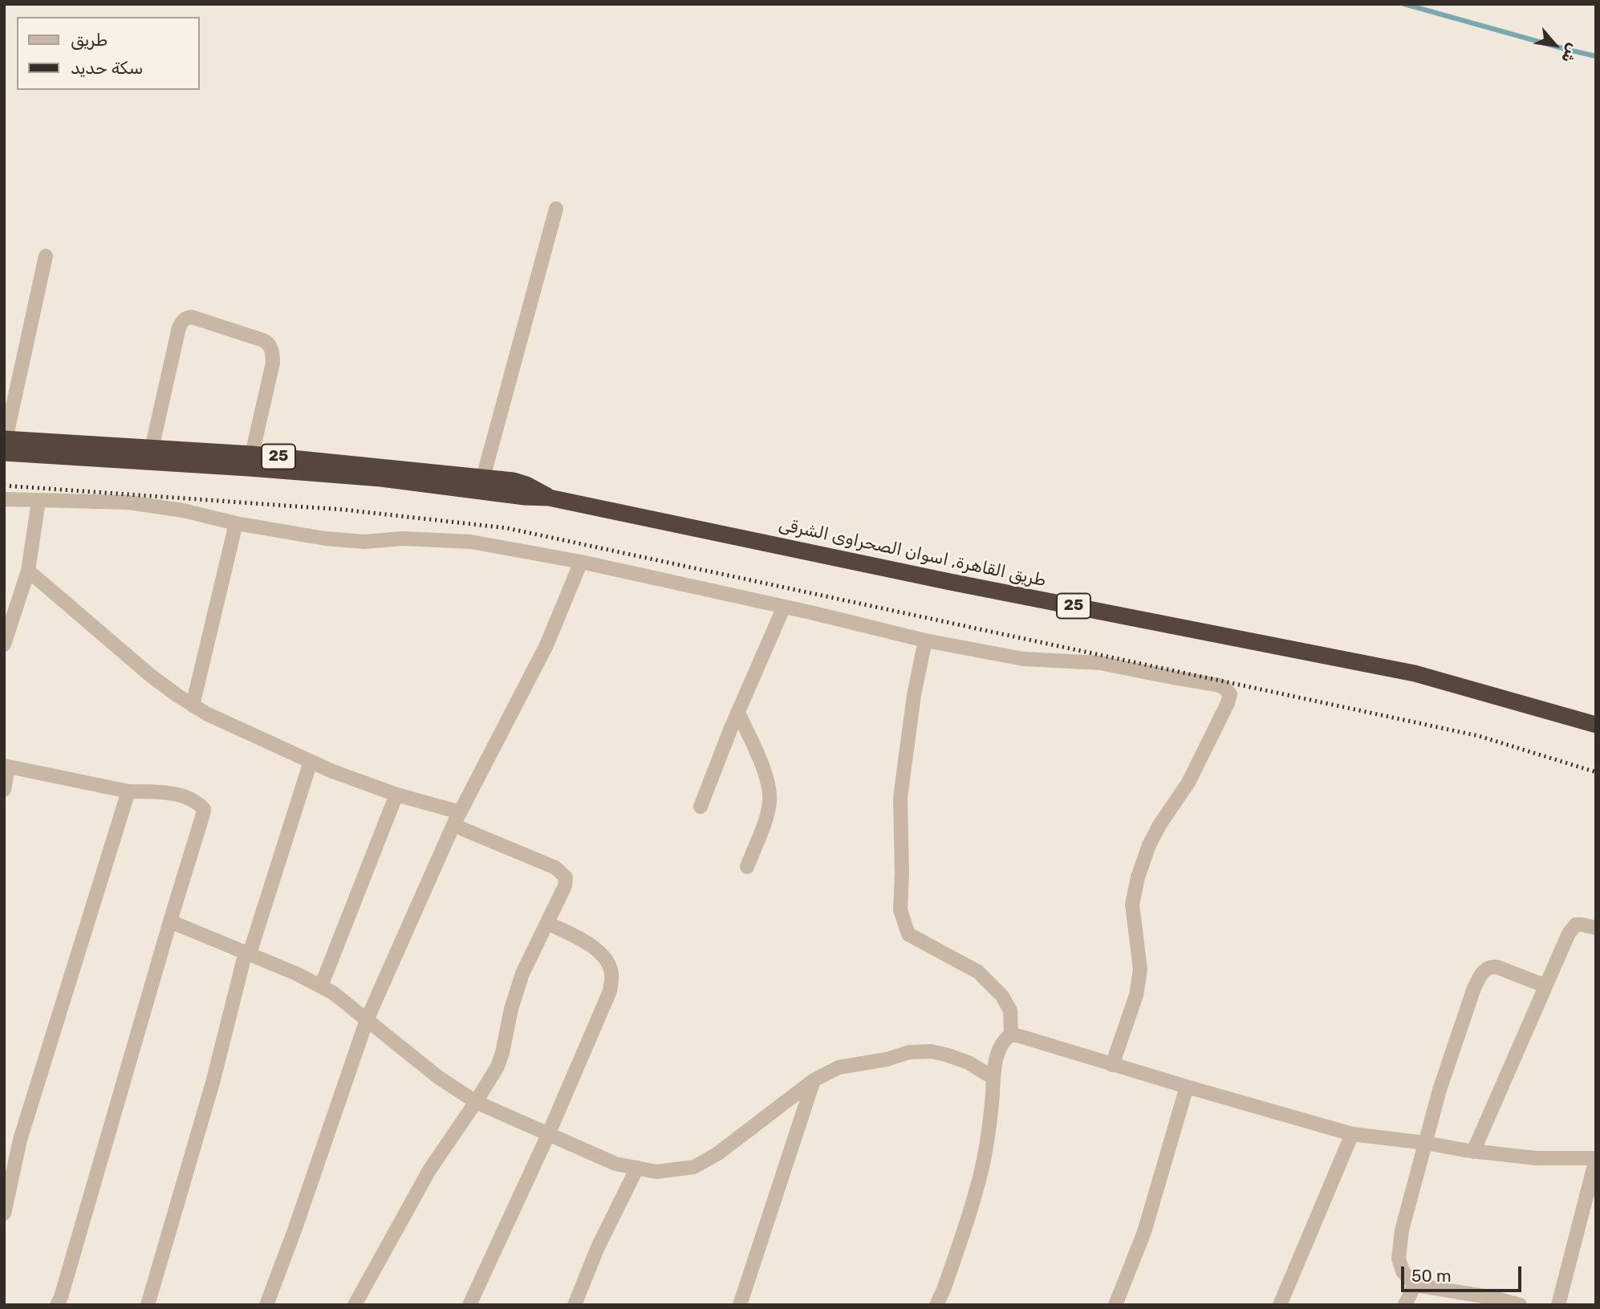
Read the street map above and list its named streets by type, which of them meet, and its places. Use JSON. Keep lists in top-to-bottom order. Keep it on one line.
{"streets":{"highway":["25","طريق القاهرة, اسوان الصحراوى الشرقى"]},"legend":["طريق","سكة حديد"],"scale_bar":"50 m","north":"bottom right"}
